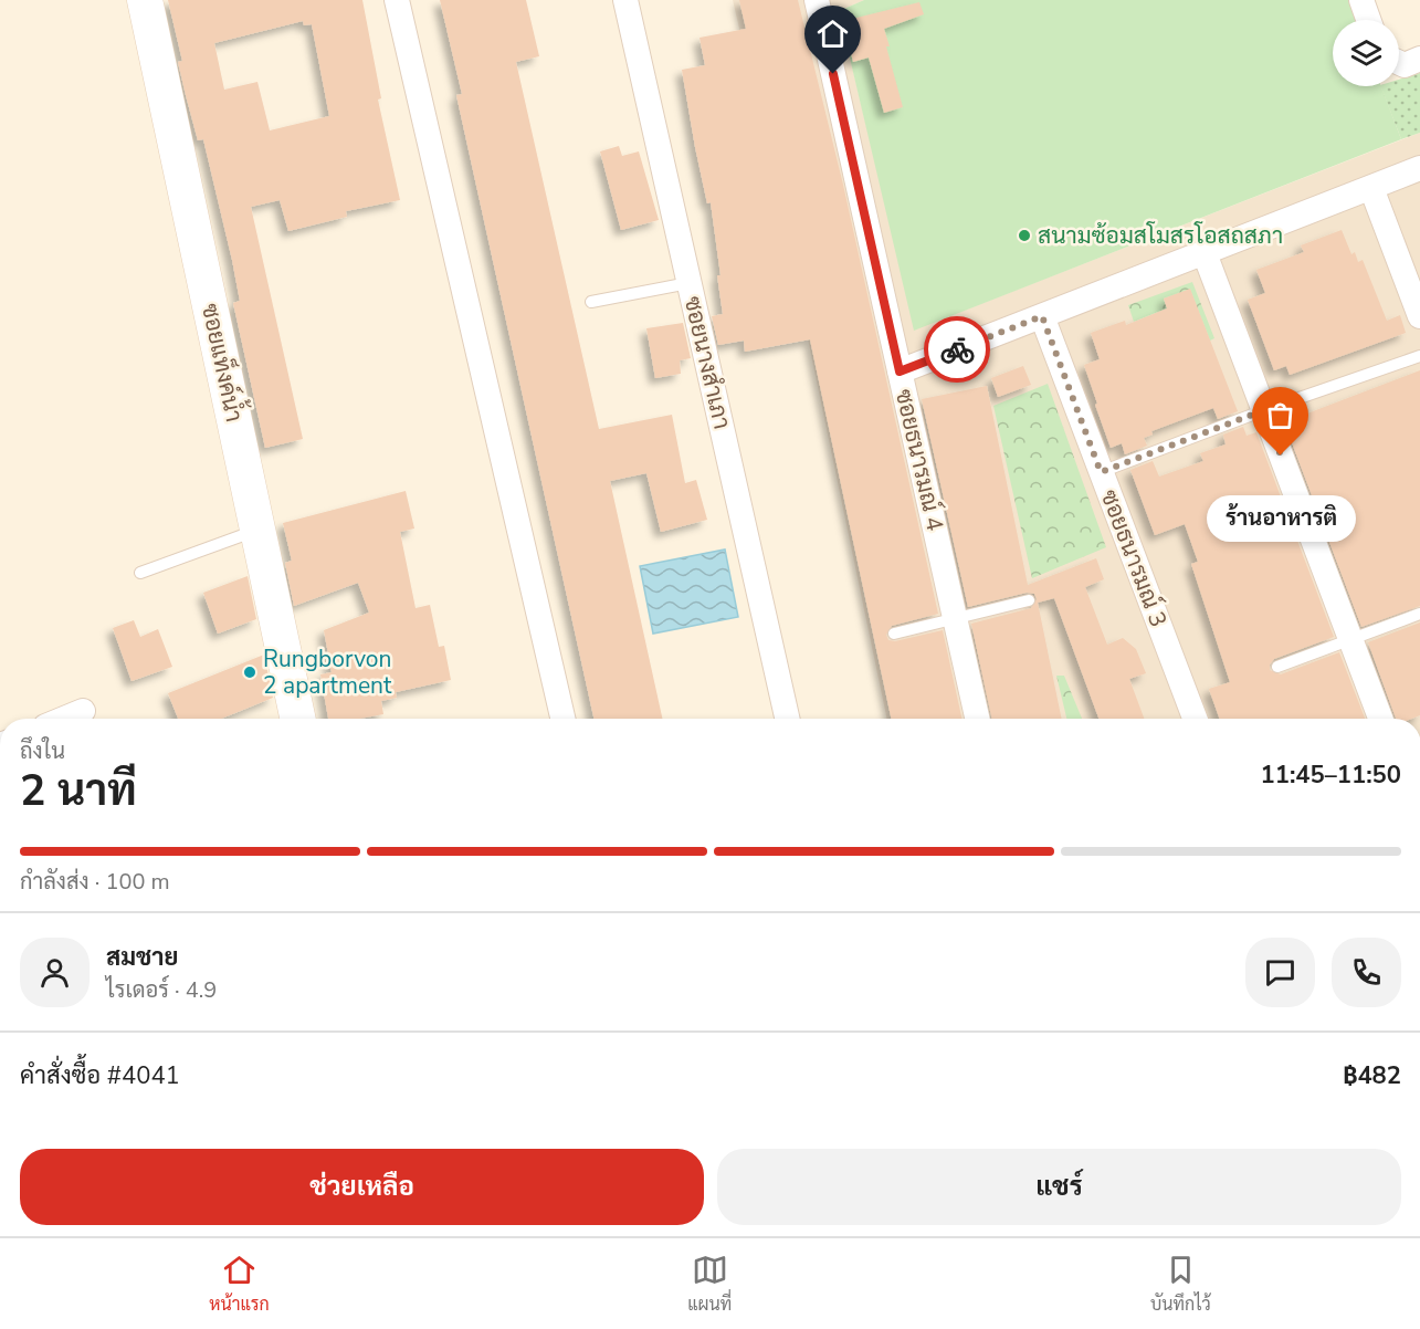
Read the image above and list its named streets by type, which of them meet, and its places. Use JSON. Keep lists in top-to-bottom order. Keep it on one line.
{"streets":{"street":["ซอยแท็งค์น้ำ","ซอยนางสำเภา","ซอยธนารมณ์ 4","ซอยธนารมณ์ 3"]},"places":["สนามซ้อมสโมสรโอสถสภา","ร้านอาหารติ","Rungborvon 2 apartment"],"page":{"bubble":"ร้านอาหารติ","heading":["2 นาที","ถึงใน","11:45–11:50"],"panel":["สมชาย","ไรเดอร์ · 4.9","คำสั่งซื้อ #4041","฿482"],"bar":"กำลังส่ง · 100 m","buttons":["ช่วยเหลือ","แชร์"],"tabs":["หน้าแรก","แผนที่","บันทึกไว้"]}}
